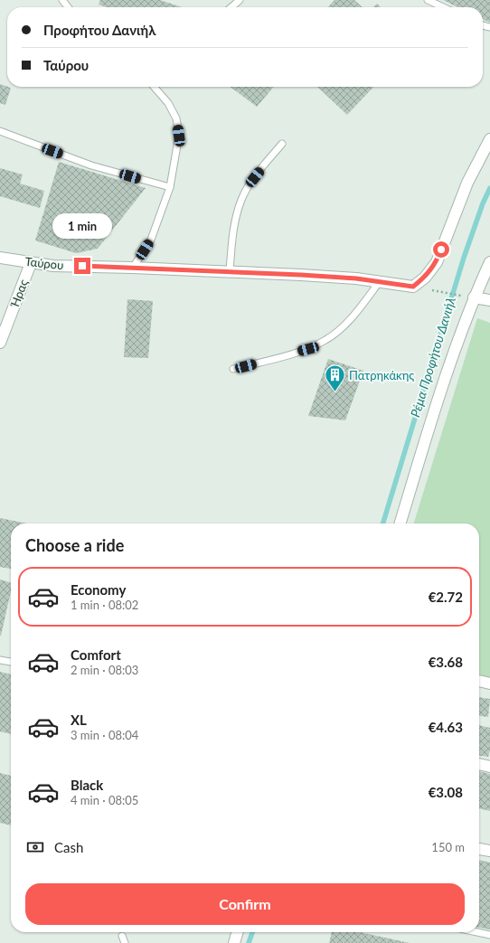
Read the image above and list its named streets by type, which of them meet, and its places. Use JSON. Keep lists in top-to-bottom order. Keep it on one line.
{"streets":{"street":["Ταύρου","Ήρας"]},"crossings":[["Ταύρου","Ήρας"]],"water":["Ρέμα Προφήτου Δανιήλ"],"places":{"building":["Πατρηκάκης"]},"page":{"banner":["Προφήτου Δανιήλ","Ταύρου"],"bubble":"1 min","heading":"Choose a ride","list":[{"name":"Economy","note":"1 min · 08:02","value":"€2.72"},{"name":"Comfort","note":"2 min · 08:03","value":"€3.68"},{"name":"XL","note":"3 min · 08:04","value":"€4.63"},{"name":"Black","note":"4 min · 08:05","value":"€3.08"}],"pay":["Cash","150 m"],"buttons":"Confirm"}}
